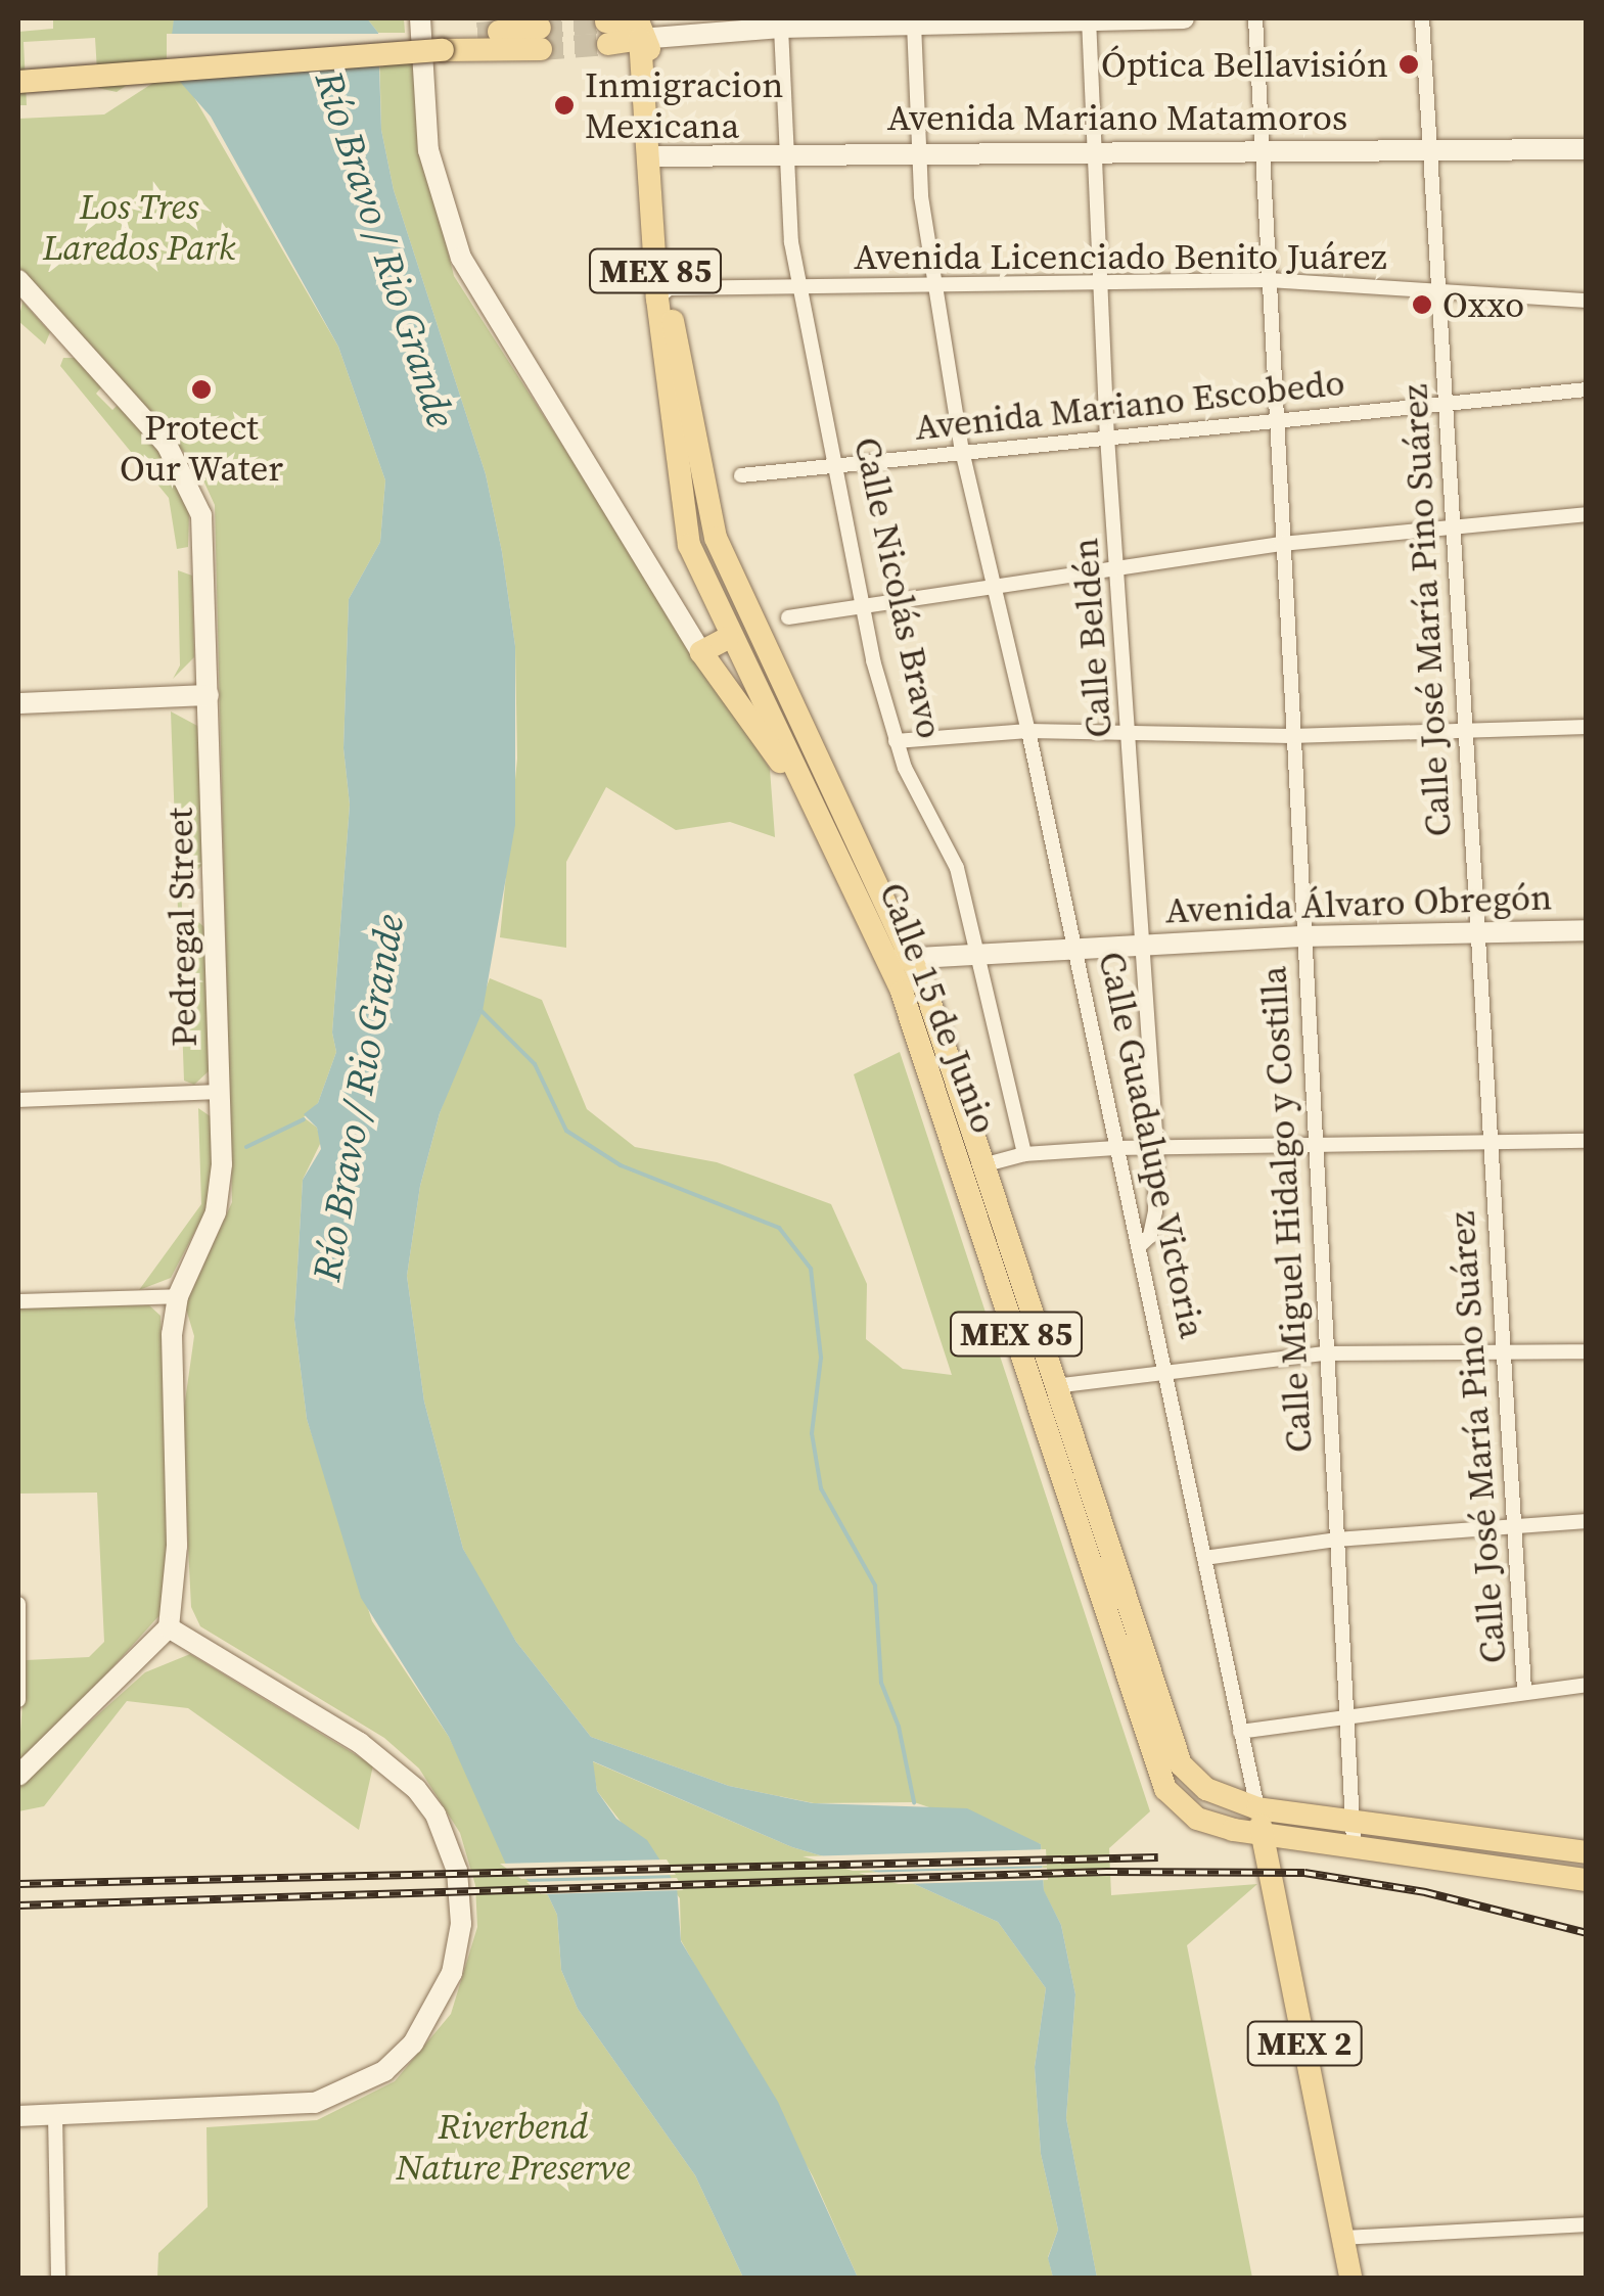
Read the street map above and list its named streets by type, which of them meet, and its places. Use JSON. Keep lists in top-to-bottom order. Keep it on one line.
{"streets":{"main road":["Avenida Mariano Matamoros","MEX 85","Avenida Álvaro Obregón","Pedregal Street","Calle 15 de Junio","Calle Guadalupe Victoria","MEX 2"],"street":["Avenida Licenciado Benito Juárez","Avenida Mariano Escobedo","Calle Nicolás Bravo","Calle José María Pino Suárez","Calle Beldén","Calle Miguel Hidalgo y Costilla"]},"crossings":[["Avenida Mariano Matamoros","Calle Nicolás Bravo"],["Avenida Mariano Matamoros","Calle José María Pino Suárez"],["Avenida Mariano Matamoros","Calle Beldén"],["Avenida Mariano Matamoros","Calle 15 de Junio"],["Avenida Mariano Matamoros","Calle Guadalupe Victoria"],["Avenida Mariano Matamoros","Calle Miguel Hidalgo y Costilla"],["Avenida Licenciado Benito Juárez","Calle Nicolás Bravo"],["Avenida Licenciado Benito Juárez","Calle José María Pino Suárez"],["Avenida Licenciado Benito Juárez","Calle Beldén"],["Avenida Licenciado Benito Juárez","Calle 15 de Junio"],["Avenida Licenciado Benito Juárez","Calle Guadalupe Victoria"],["Avenida Licenciado Benito Juárez","Calle Miguel Hidalgo y Costilla"],["MEX 85","Calle 15 de Junio"],["MEX 85","Calle Guadalupe Victoria"],["MEX 85","Calle Miguel Hidalgo y Costilla"],["Avenida Mariano Escobedo","Calle Nicolás Bravo"],["Avenida Mariano Escobedo","Calle José María Pino Suárez"],["Avenida Mariano Escobedo","Calle Beldén"],["Avenida Mariano Escobedo","Calle Guadalupe Victoria"],["Avenida Mariano Escobedo","Calle Miguel Hidalgo y Costilla"],["Calle Nicolás Bravo","Avenida Álvaro Obregón"],["Calle José María Pino Suárez","Avenida Álvaro Obregón"],["Calle Beldén","Avenida Álvaro Obregón"],["Calle Beldén","Calle Guadalupe Victoria"],["Avenida Álvaro Obregón","Calle 15 de Junio"],["Avenida Álvaro Obregón","Calle Guadalupe Victoria"],["Avenida Álvaro Obregón","Calle Miguel Hidalgo y Costilla"],["Calle 15 de Junio","Calle Guadalupe Victoria"]],"water":["Río Bravo / Rio Grande"],"parks":["Los Tres Laredos Park","Riverbend Nature Preserve"],"places":["Óptica Bellavisión","Inmigracion Mexicana","Oxxo","Protect Our Water"]}
